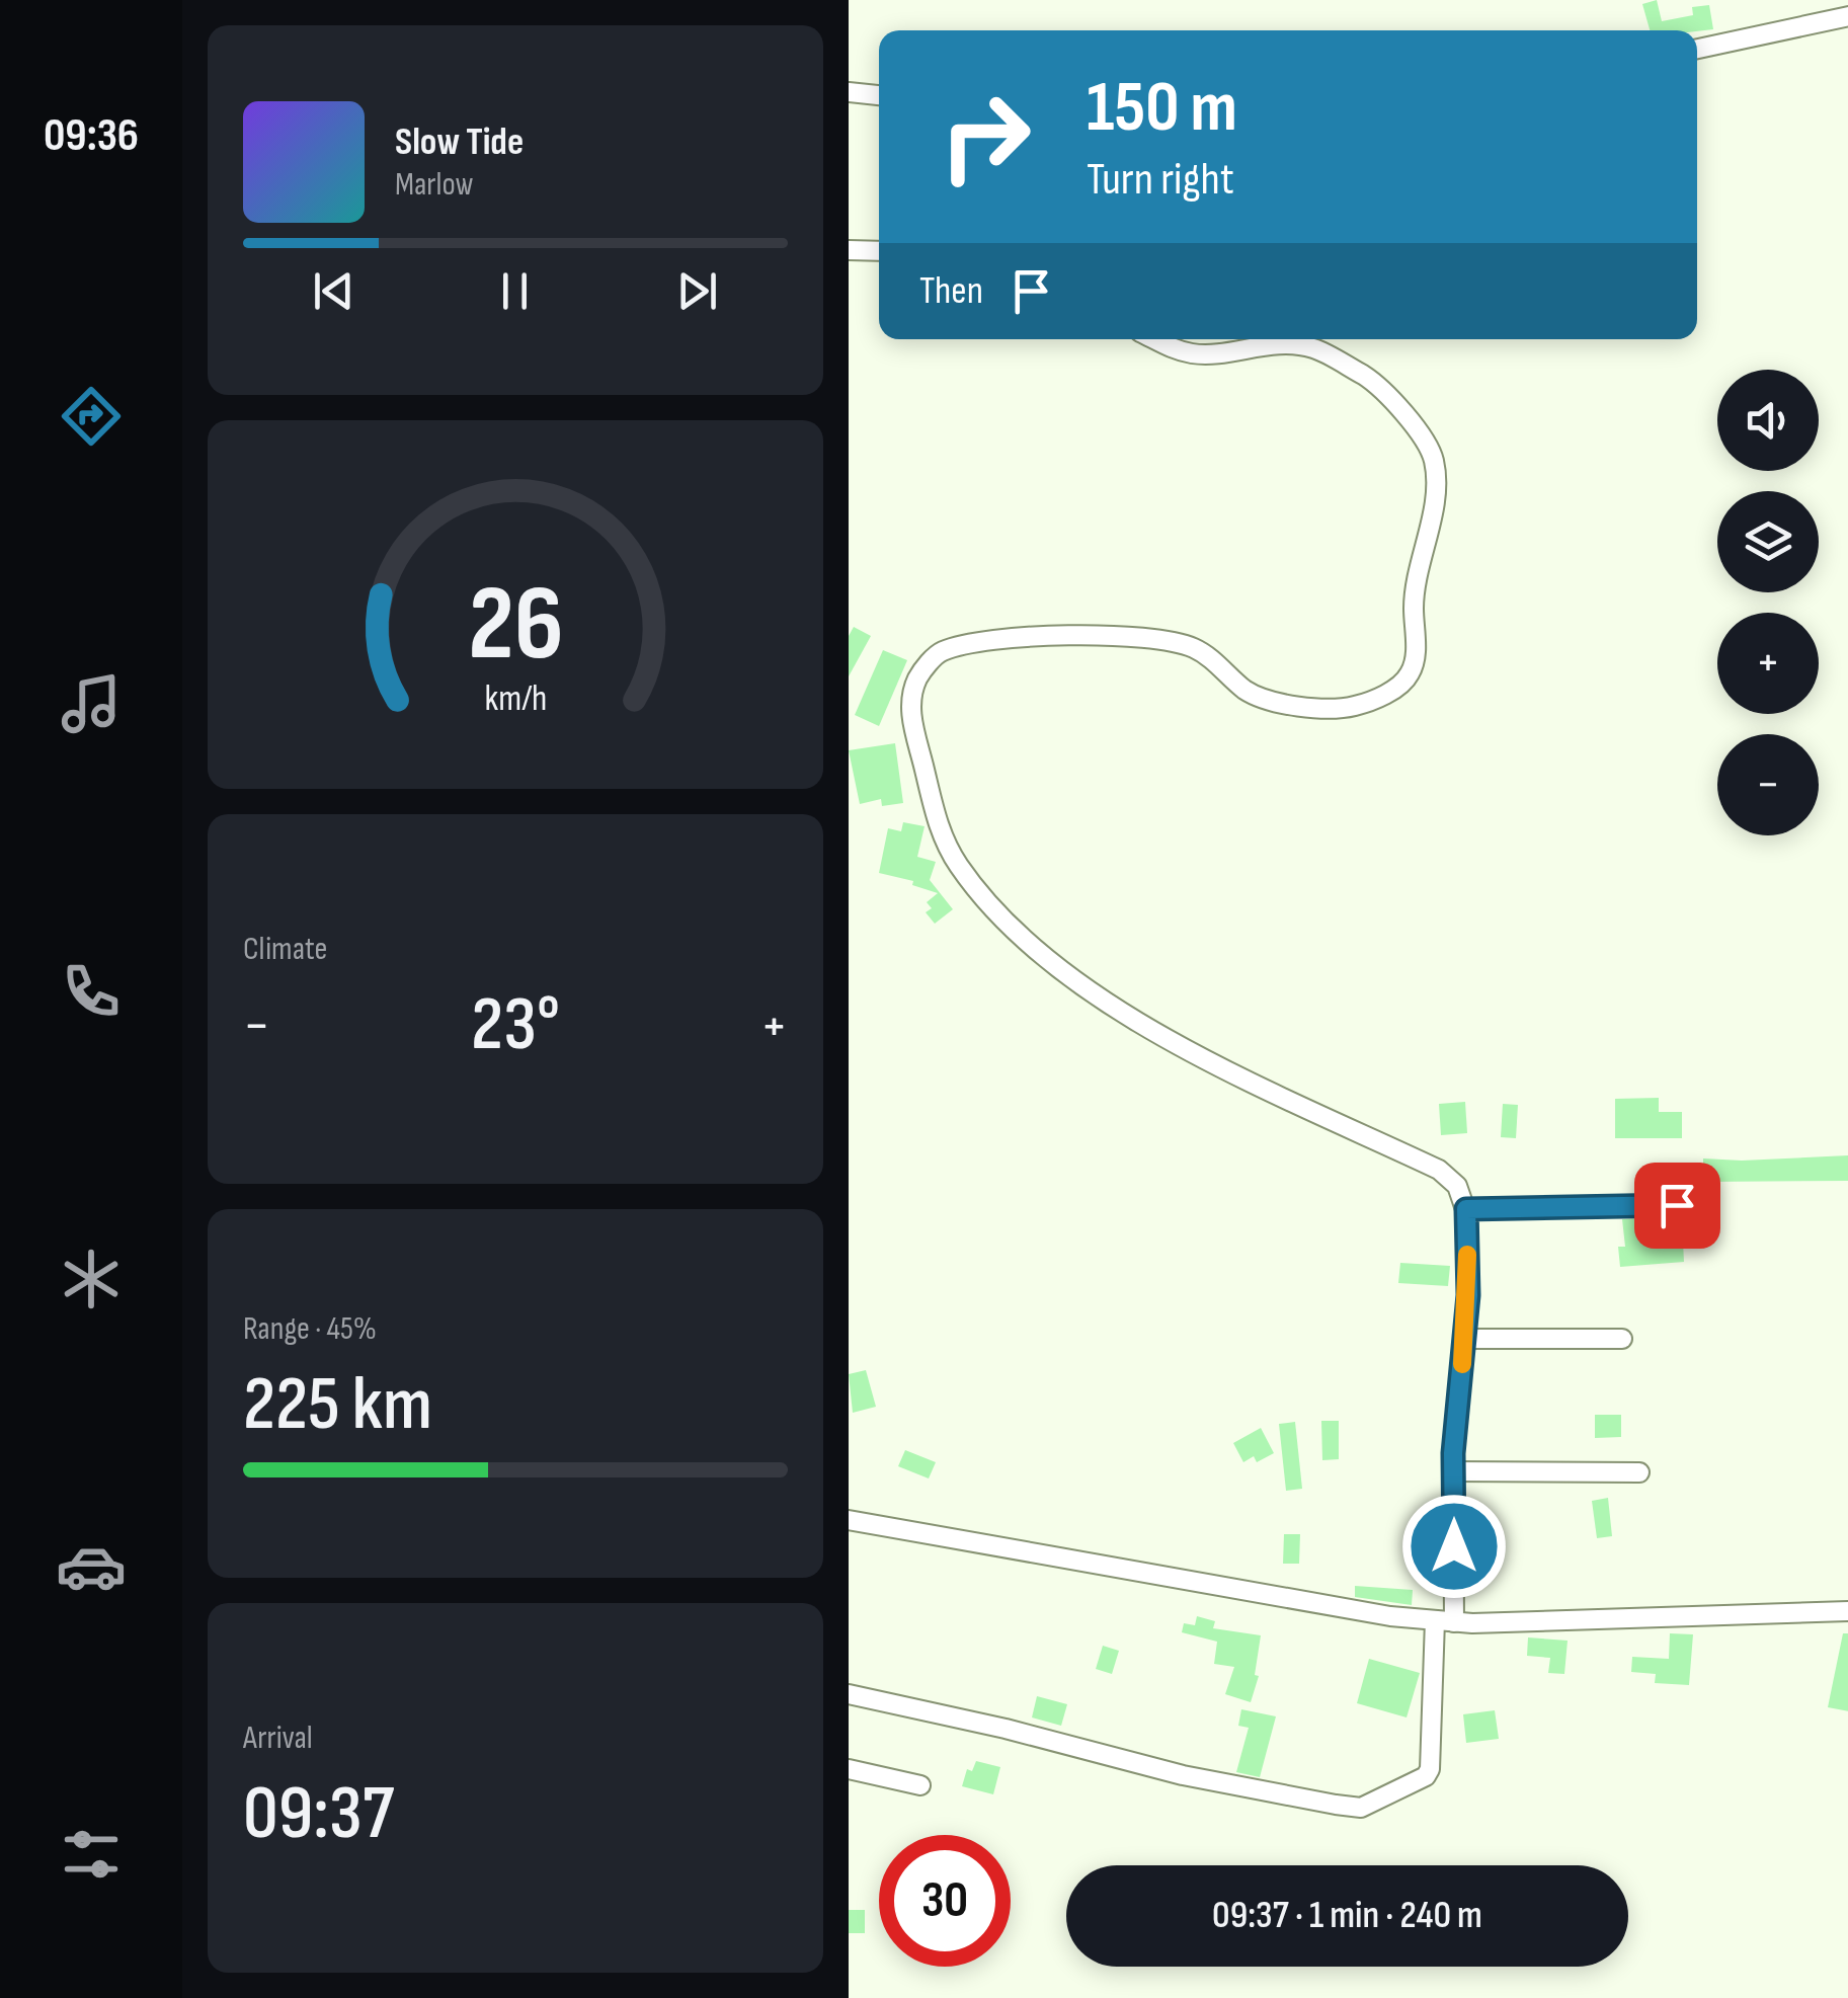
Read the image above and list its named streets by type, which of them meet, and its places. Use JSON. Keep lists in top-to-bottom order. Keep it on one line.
{"page":{"tabs":"09:36","turn":["150 m","Turn right"],"song":["Slow Tide","Marlow"],"then":"Then","map_buttons":["+","−"],"tile":["Climate",["Range · 45%","225 km"],["Arrival","09:37"]],"heat":["−","23°","+"],"limit":"30","trip":"09:37 · 1 min · 240 m","gauge":["26","km/h"]}}
